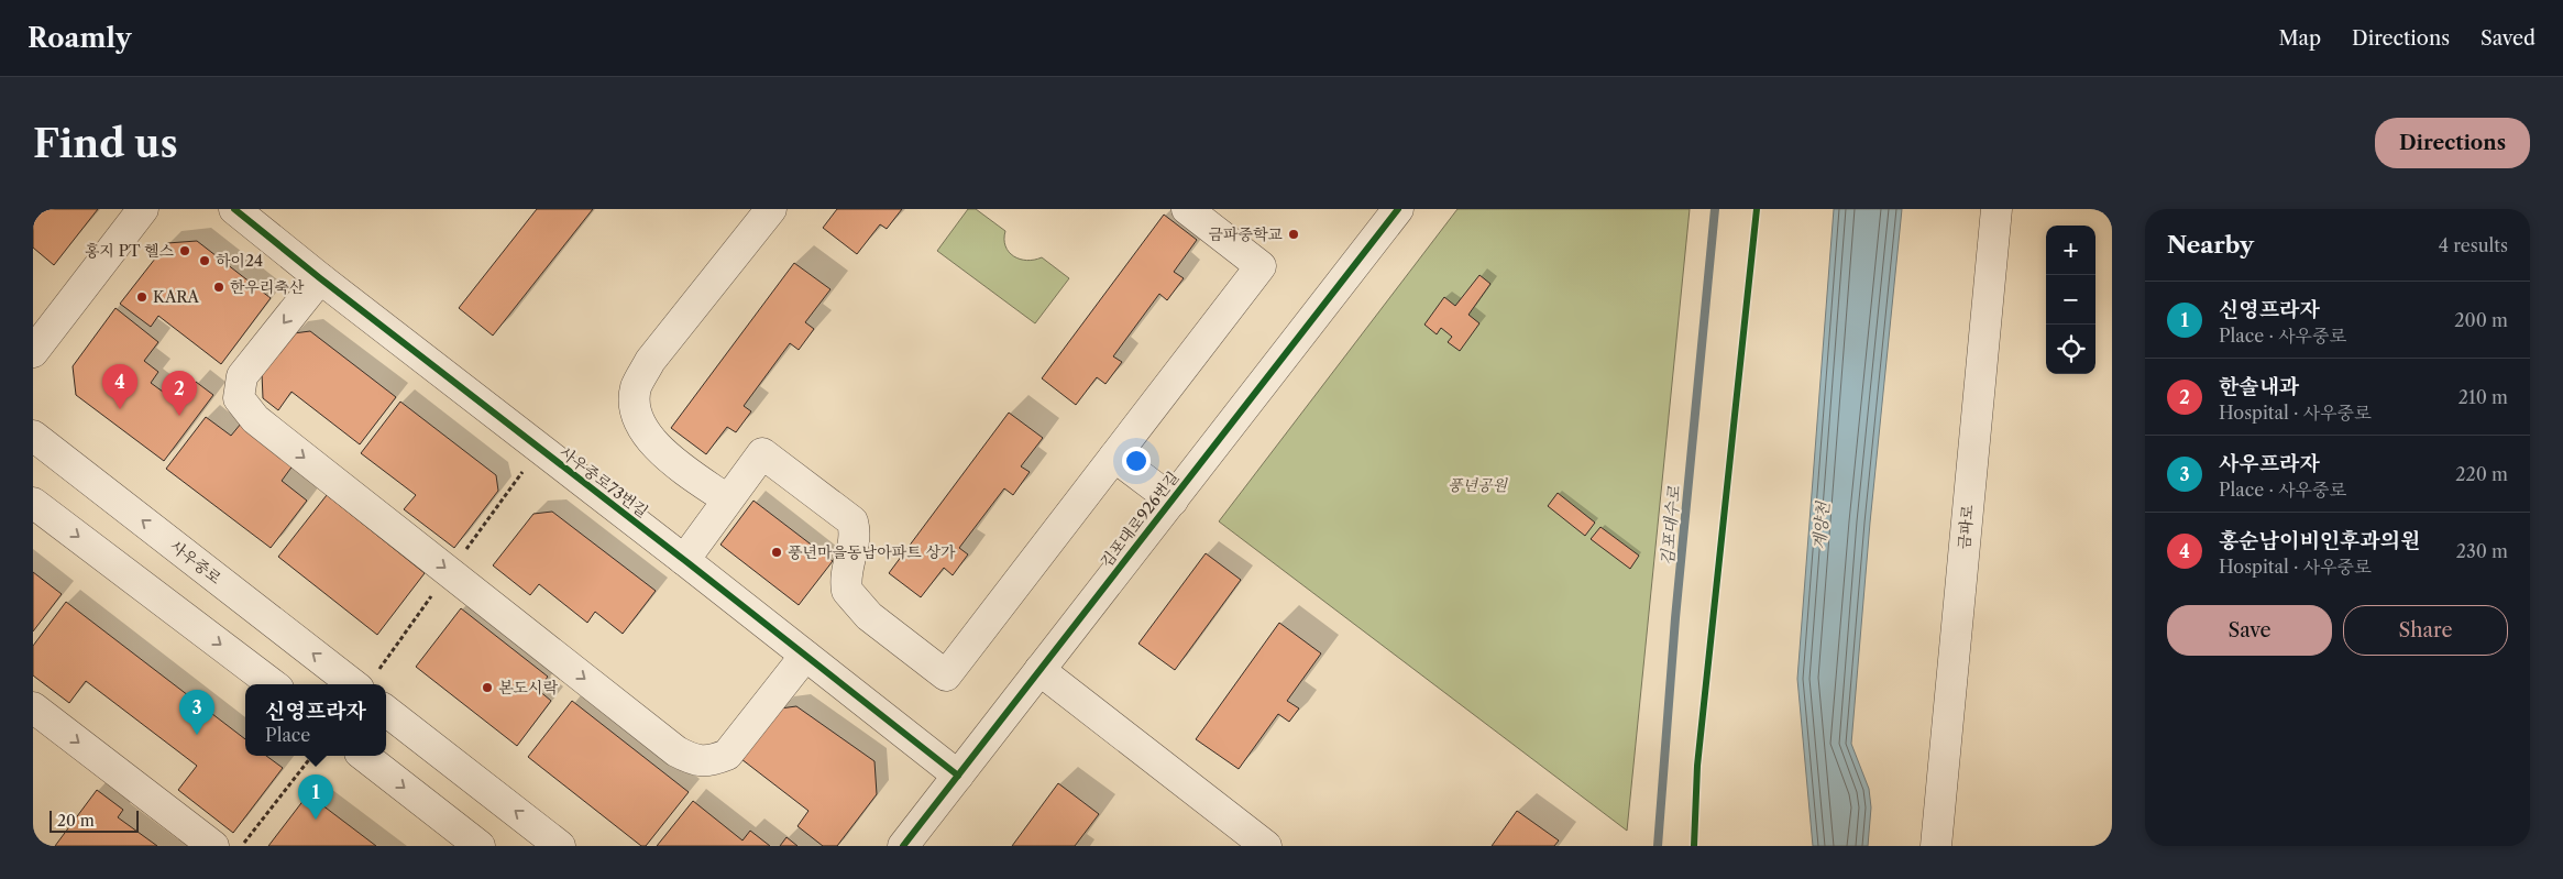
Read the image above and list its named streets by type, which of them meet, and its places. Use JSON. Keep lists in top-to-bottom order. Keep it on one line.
{"streets":{"street":["사우중로73번길","김포대로926번길","금파로","사우중로"]},"crossings":[["사우중로73번길","김포대로926번길"]],"water":["김포대수로","계양천"],"parks":["풍년공원"],"places":["금파중학교","홍지 PT 헬스","하이24","한우리축산","KARA","풍년마을동남아파트 상가","본도시락"],"scale_bar":"20 m","page":{"header":"Roamly","nav":["Map","Directions","Saved"],"buttons":["Directions",["Save","Share"]],"title":"Find us","heading":["Nearby","4 results"],"map_buttons":["+","−"],"list":[{"mark":"1","name":"신영프라자","note":"Place · 사우중로","value":"200 m"},{"mark":"2","name":"한솔내과","note":"Hospital · 사우중로","value":"210 m"},{"mark":"3","name":"사우프라자","note":"Place · 사우중로","value":"220 m"},{"mark":"4","name":"홍순남이비인후과의원","note":"Hospital · 사우중로","value":"230 m"}],"pins":["4","2","3","1"],"popup":["신영프라자","Place"],"scale":"20 m"}}
